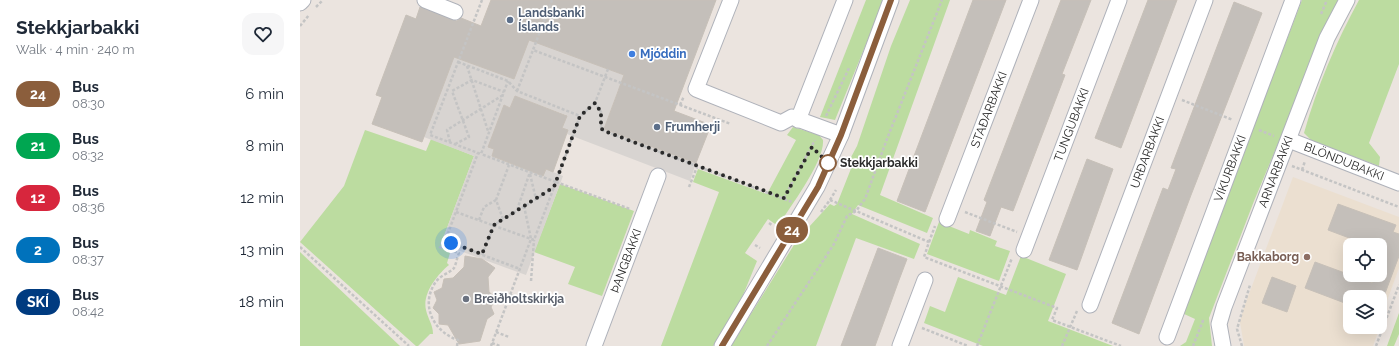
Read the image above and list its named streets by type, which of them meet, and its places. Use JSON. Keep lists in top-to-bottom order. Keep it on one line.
{"streets":{"street":["STAÐARBAKKI","TUNGUBAKKI","URÐARBAKKI","BLÖNDUBAKKI","VÍKURBAKKI","ARNARBAKKI","ÞANGBAKKI"]},"crossings":[["BLÖNDUBAKKI","ARNARBAKKI"]],"places":["Landsbanki Íslands","Mjóddin","Frumherji","Stekkjarbakki","Bakkaborg","Breiðholtskirkja"],"lines":["bus line 24"],"page":{"heading":["Stekkjarbakki","Walk · 4 min · 240 m"],"on_map":"24","list":[{"mark":"24","name":"Bus","note":"08:30","value":"6 min"},{"mark":"21","name":"Bus","note":"08:32","value":"8 min"},{"mark":"12","name":"Bus","note":"08:36","value":"12 min"},{"mark":"2","name":"Bus","note":"08:37","value":"13 min"},{"mark":"SKÍ","name":"Bus","note":"08:42","value":"18 min"}]}}
